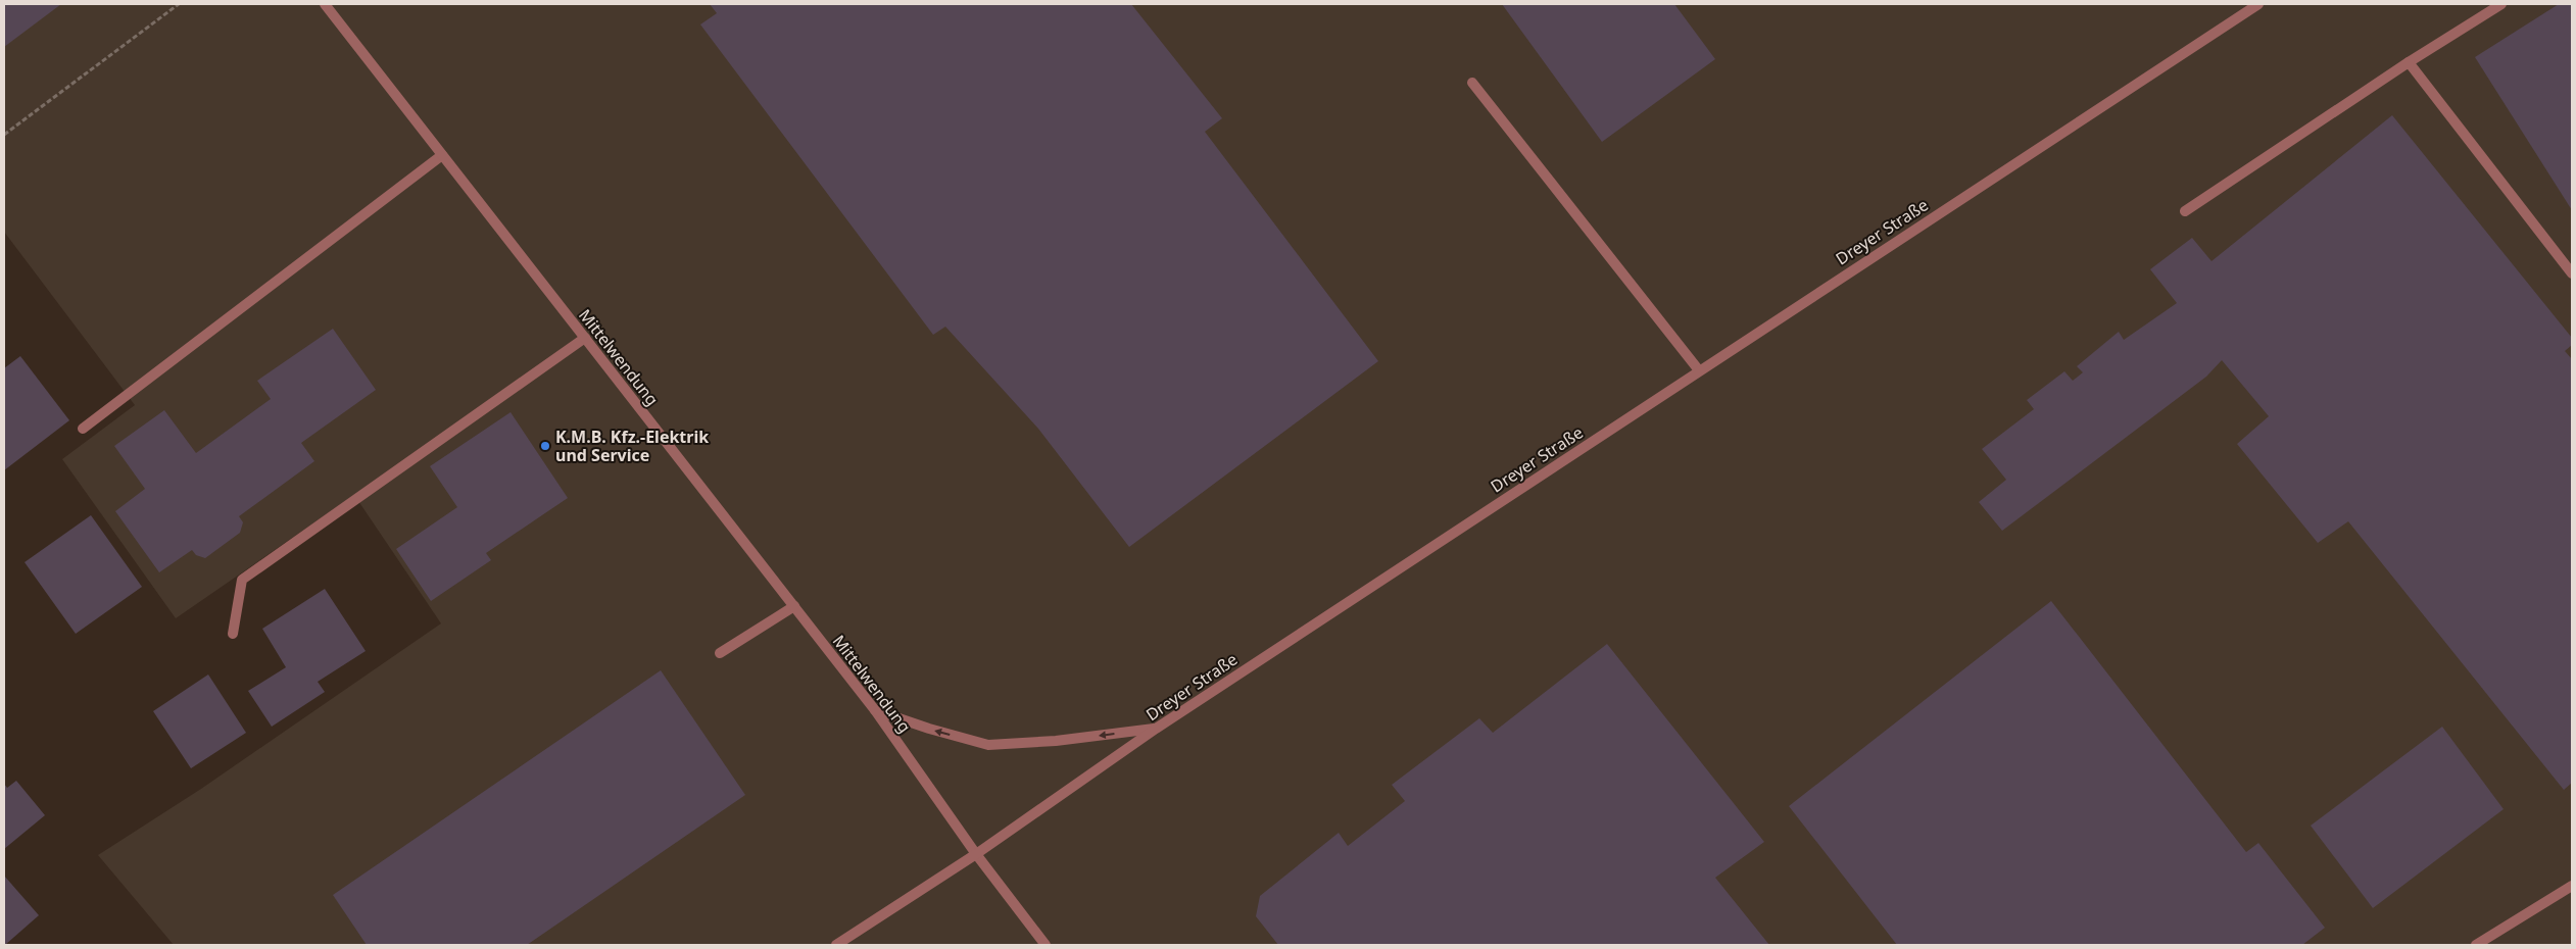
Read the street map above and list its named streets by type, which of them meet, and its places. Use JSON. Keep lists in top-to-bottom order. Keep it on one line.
{"streets":{"street":["Dreyer Straße","Mittelwendung"]},"crossings":[["Dreyer Straße","Mittelwendung"]],"places":["K.M.B. Kfz.-Elektrik und Service"]}
